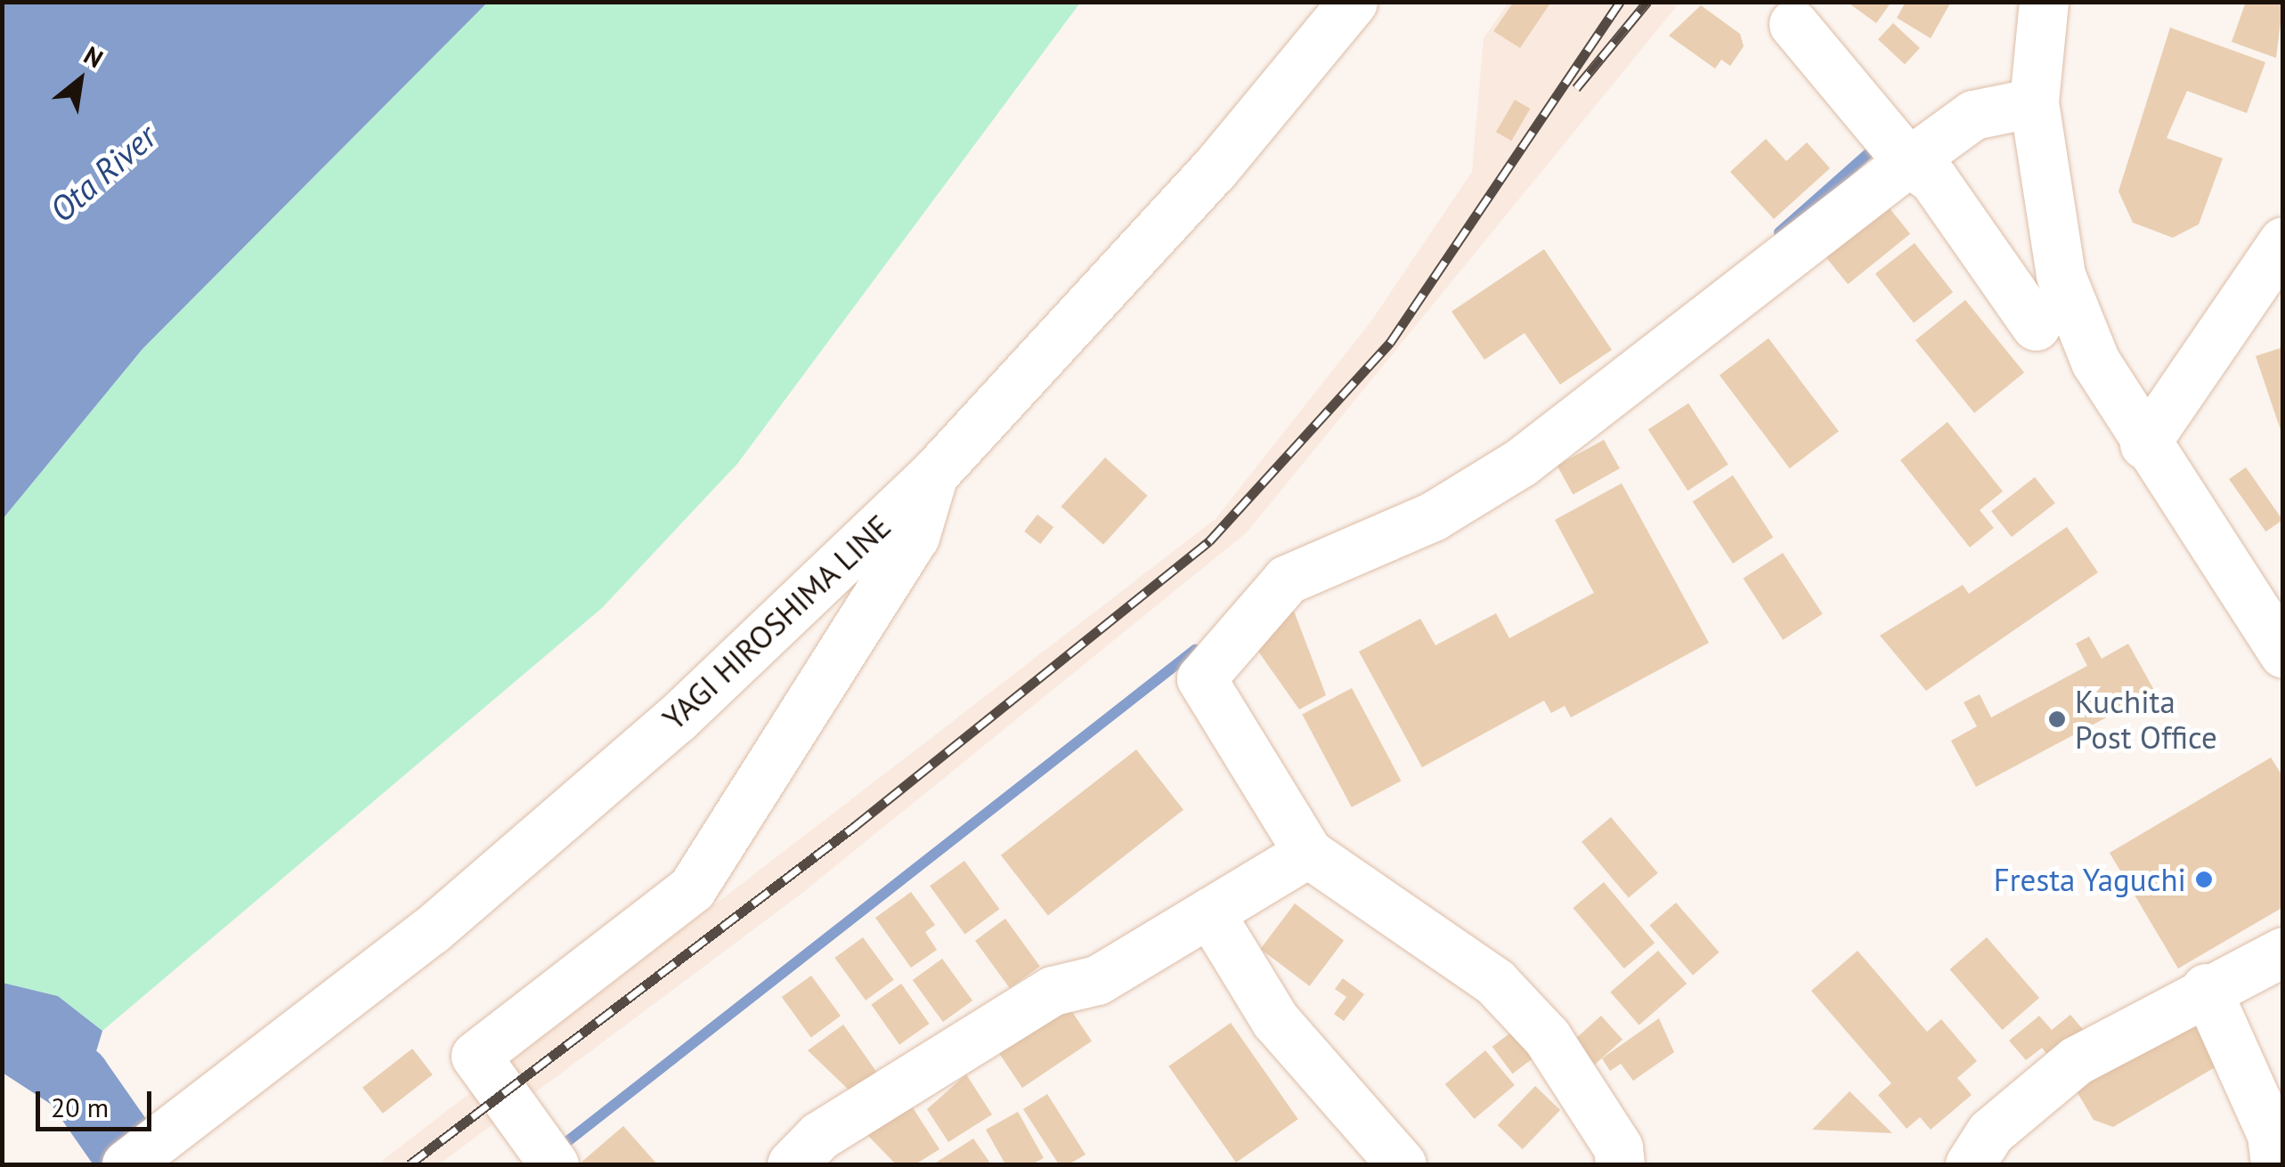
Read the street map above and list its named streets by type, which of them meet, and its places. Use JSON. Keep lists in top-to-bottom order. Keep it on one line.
{"streets":{"street":["YAGI HIROSHIMA LINE"]},"water":["Ota River"],"places":["Kuchita Post Office","Fresta Yaguchi"],"scale_bar":"20 m","north":"top right"}
